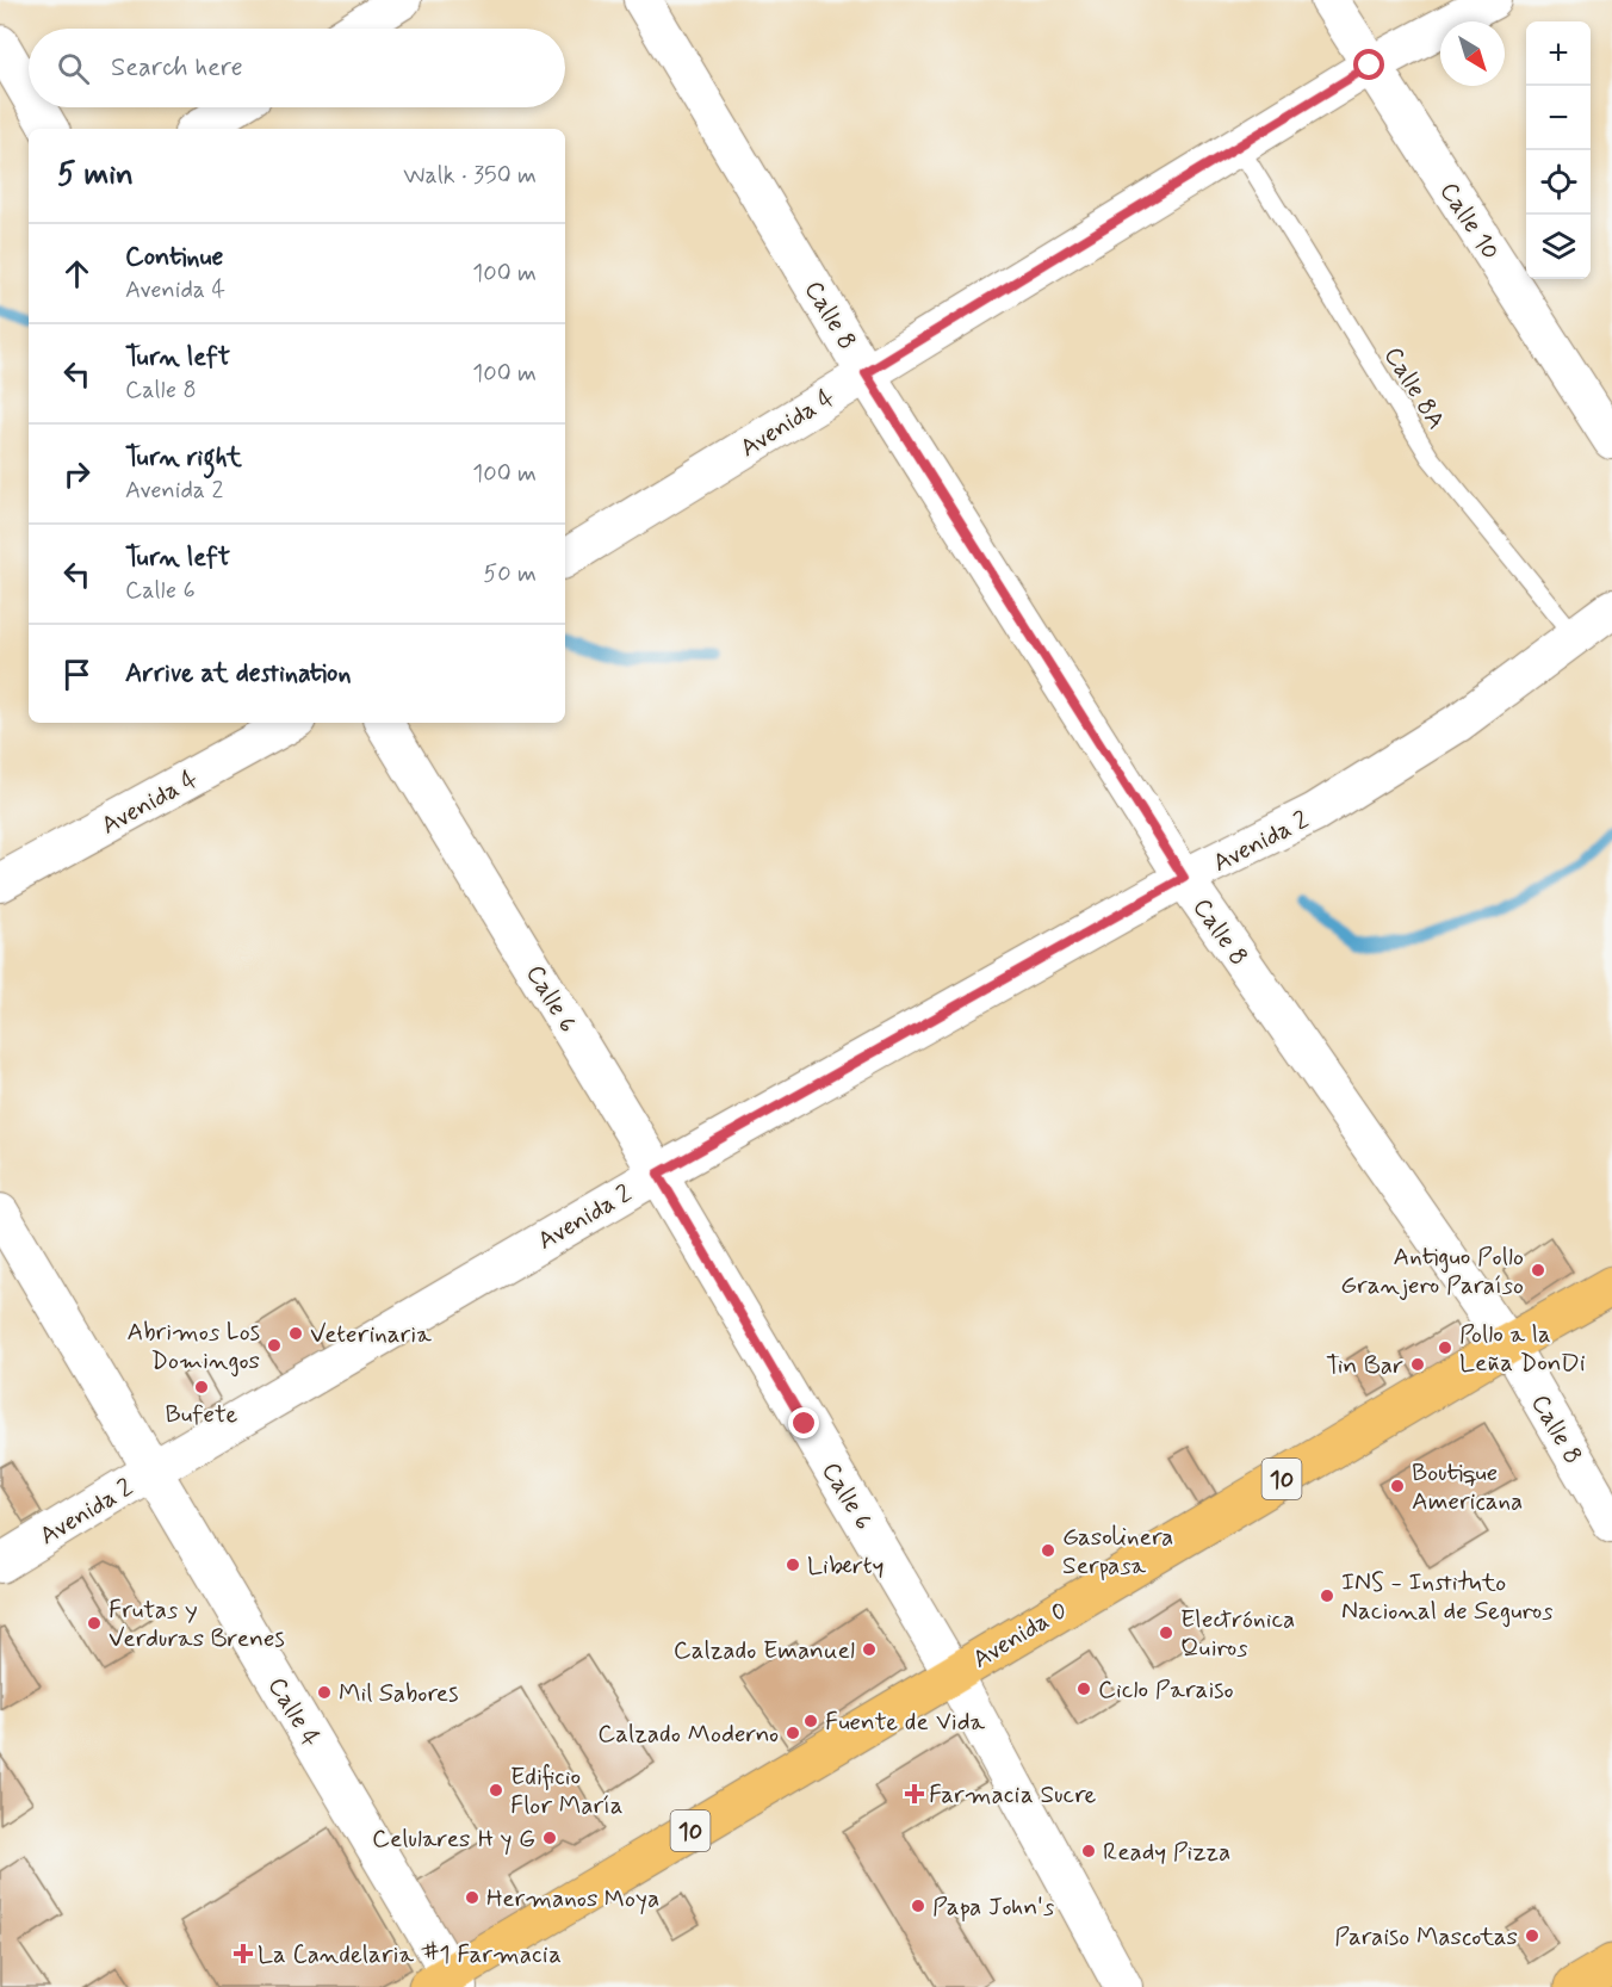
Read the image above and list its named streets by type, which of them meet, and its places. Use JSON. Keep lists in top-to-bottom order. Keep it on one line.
{"streets":{"main road":["10","Avenida 0"],"street":["Calle 10","Calle 8","Avenida 4","Avenida 2","Calle 6","Calle 4"],"lane":["Calle 8A"]},"crossings":[["Calle 10","Avenida 4"],["Calle 8","Avenida 4"],["Calle 8","Avenida 2"],["Calle 8","Avenida 0"],["Calle 8A","Avenida 4"],["Calle 8A","Avenida 2"],["Avenida 2","Calle 6"],["Avenida 2","Calle 4"],["Calle 6","Avenida 0"],["Avenida 0","Calle 4"]],"places":{"other":["Antiguo Pollo Granjero Paraíso","Veterinaria","Abrimos Los Domingos","Pollo a la Leña DonDi","Tin Bar","Bufete","Boutique Americana","Gasolinera Serpasa","Liberty","INS - Instituto Nacional de Seguros","Frutas y Verduras Brenes","Electrónica Quiros","Calzado Emanuel","Ciclo Paraiso","Mil Sabores","Fuente de Vida","Calzado Moderno","Edificio Flor María","Celulares H y G","Ready Pizza","Hermanos Moya","Papa John's","Paraiso Mascotas"],"health":["Farmacia Sucre","La Candelaria #1 Farmacia"]},"north":"bottom right","page":{"map_buttons":["+","−"],"search":"Search here","heading":["5 min","Walk · 350 m"],"list":[["Continue","Avenida 4","100 m"],["Turn left","Calle 8","100 m"],["Turn right","Avenida 2","100 m"],["Turn left","Calle 6","50 m"],"Arrive at destination"]}}
